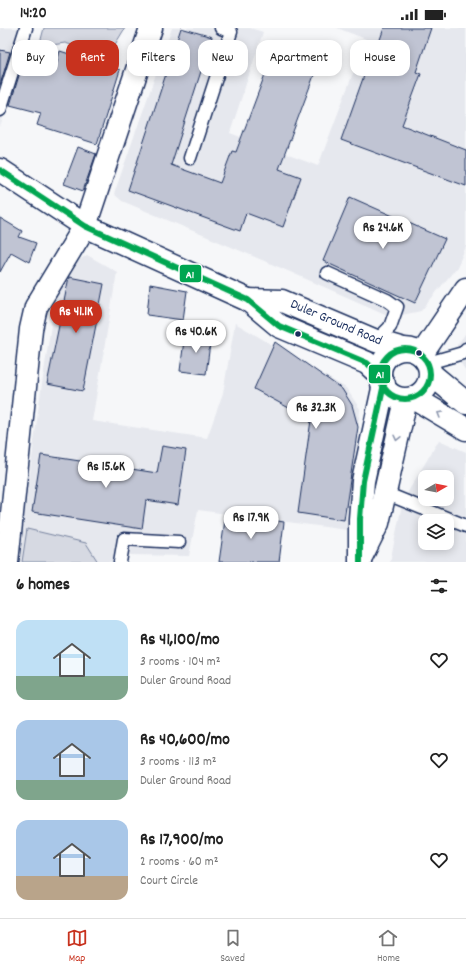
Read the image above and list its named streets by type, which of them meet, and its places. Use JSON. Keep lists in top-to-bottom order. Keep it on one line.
{"streets":{"main road":["Duler Ground Road"]},"lines":["transit line A1"],"north":"right","page":{"status":"14:20","chip":["Buy","Rent","Filters","New","Apartment","House"],"price":["Rs 24.6K","Rs 41.1K","Rs 40.6K","Rs 32.3K","Rs 15.6K","Rs 17.9K"],"heading":"6 homes","list":[{"name":"Rs 41,100/mo","note":"3 rooms · 104 m² · Duler Ground Road"},{"name":"Rs 40,600/mo","note":"3 rooms · 113 m² · Duler Ground Road"},{"name":"Rs 17,900/mo","note":"2 rooms · 60 m² · Court Circle"}],"tabs":["Map","Saved","Home"]}}
